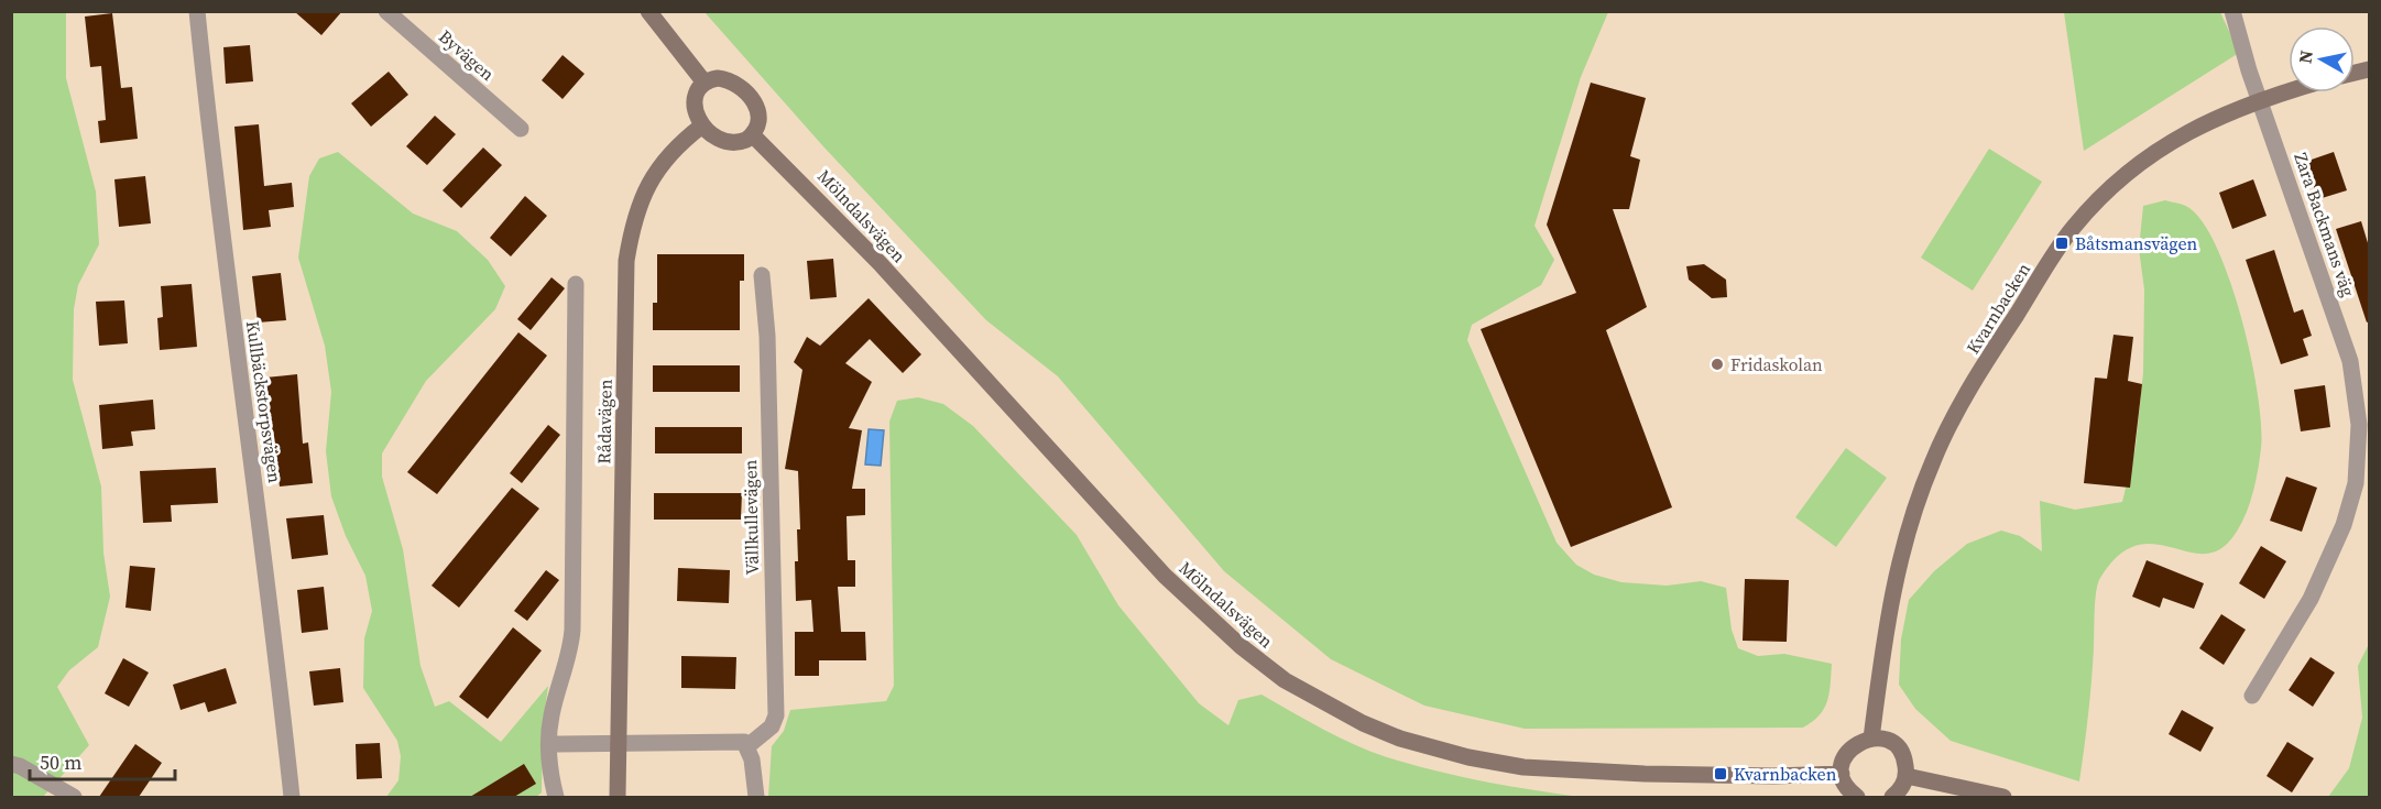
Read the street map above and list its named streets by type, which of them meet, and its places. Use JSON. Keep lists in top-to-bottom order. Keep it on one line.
{"streets":{"street":["Byvägen","Mölndalsvägen","Zara Backmans väg","Kvarnbacken","Kullbäckstorpsvägen","Rådavägen","Vällkullevägen"]},"crossings":[["Mölndalsvägen","Rådavägen"],["Zara Backmans väg","Kvarnbacken"]],"places":{"transit":["Båtsmansvägen","Kvarnbacken"],"other":["Fridaskolan"]},"scale_bar":"50 m","north":"left"}
